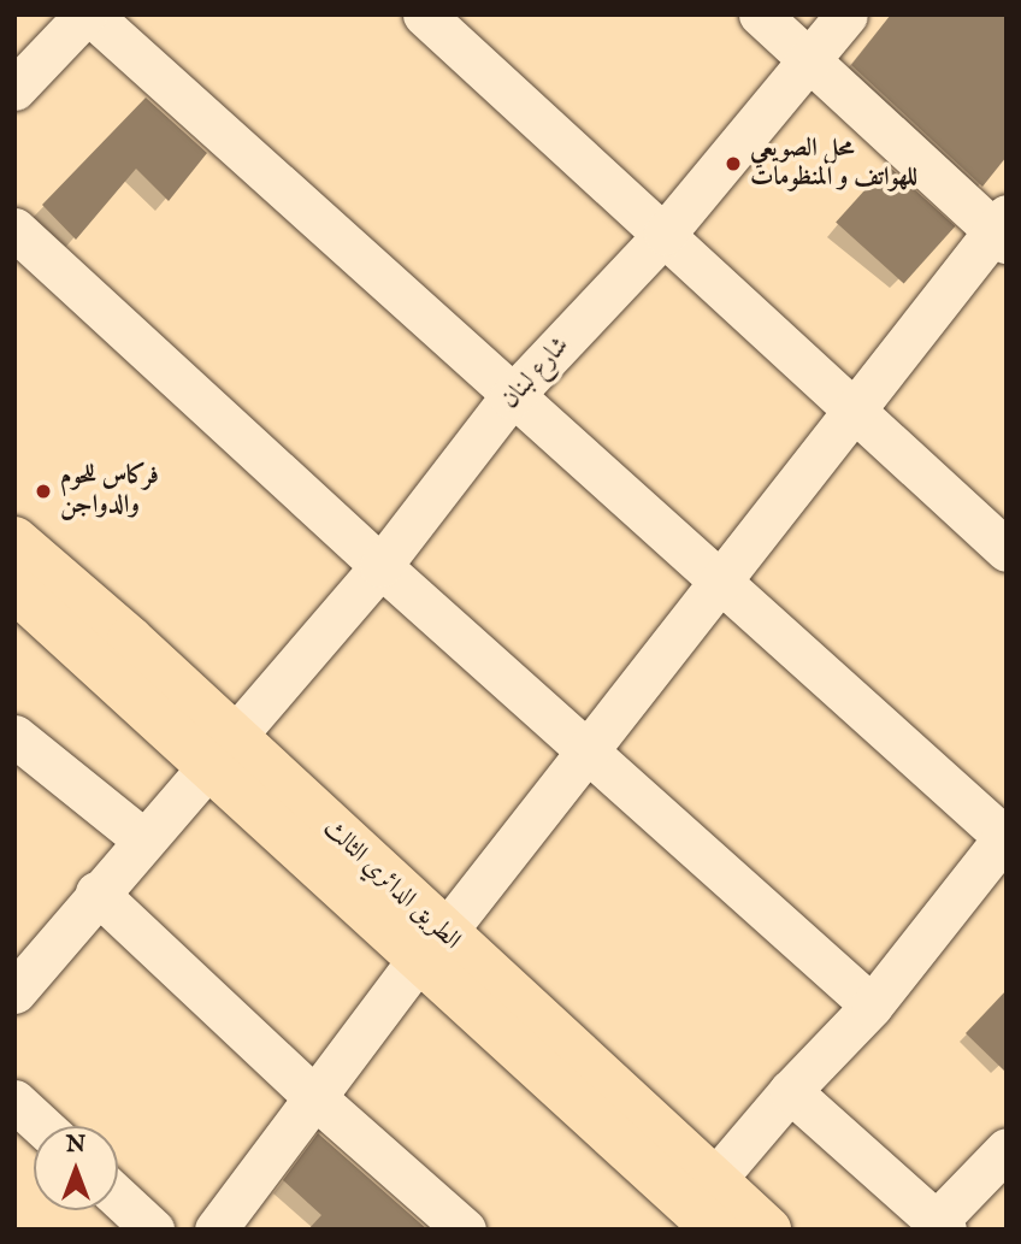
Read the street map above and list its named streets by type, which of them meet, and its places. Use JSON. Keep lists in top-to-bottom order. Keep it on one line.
{"streets":{"highway":["الطريق الدائري الثالث"],"street":["شارع لبنان"]},"crossings":[["شارع لبنان","الطريق الدائري الثالث"]],"places":["محل الصويعي للهواتف و المنظومات","فركاس للحوم والدواجن"],"north":"top"}
